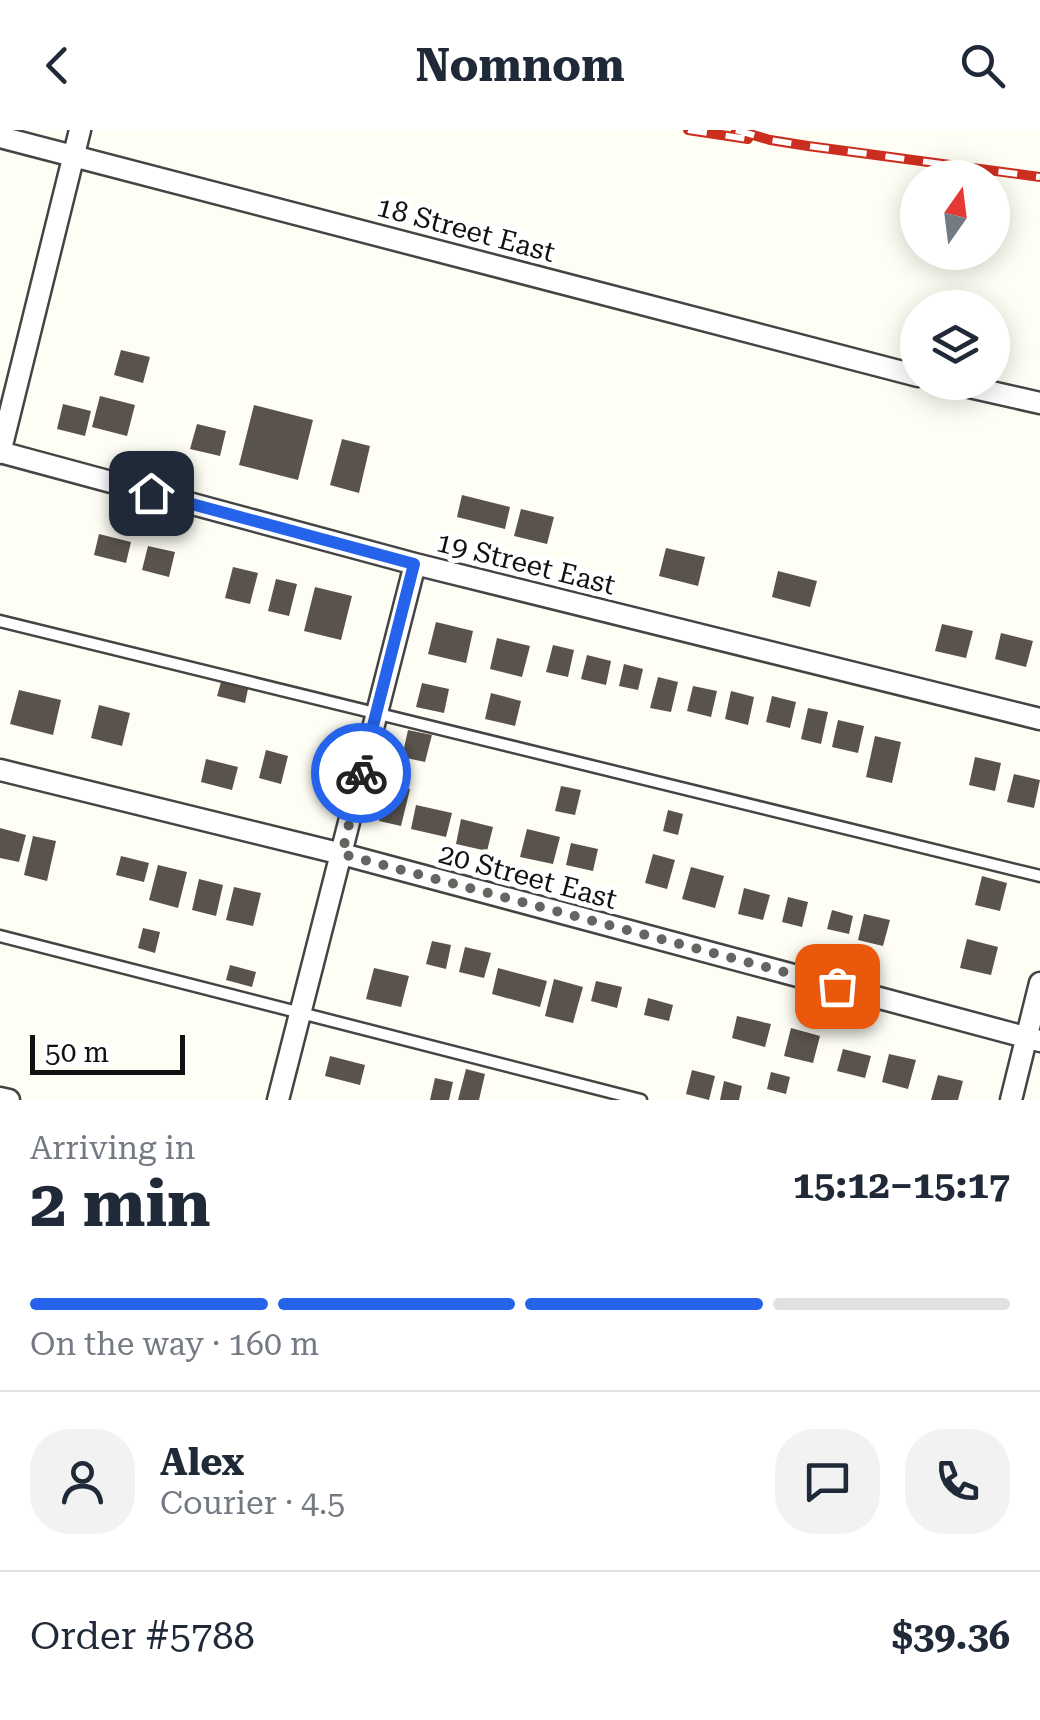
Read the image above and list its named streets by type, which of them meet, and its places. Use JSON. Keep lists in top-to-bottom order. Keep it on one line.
{"streets":{"street":["18 Street East","19 Street East","20 Street East"]},"scale_bar":"50 m","north":"top","page":{"header":"Nomnom","scale":"50 m","heading":["2 min","Arriving in","15:12–15:17"],"panel":["Alex","Courier · 4.5","Order #5788","$39.36"],"bar":"On the way · 160 m"}}
